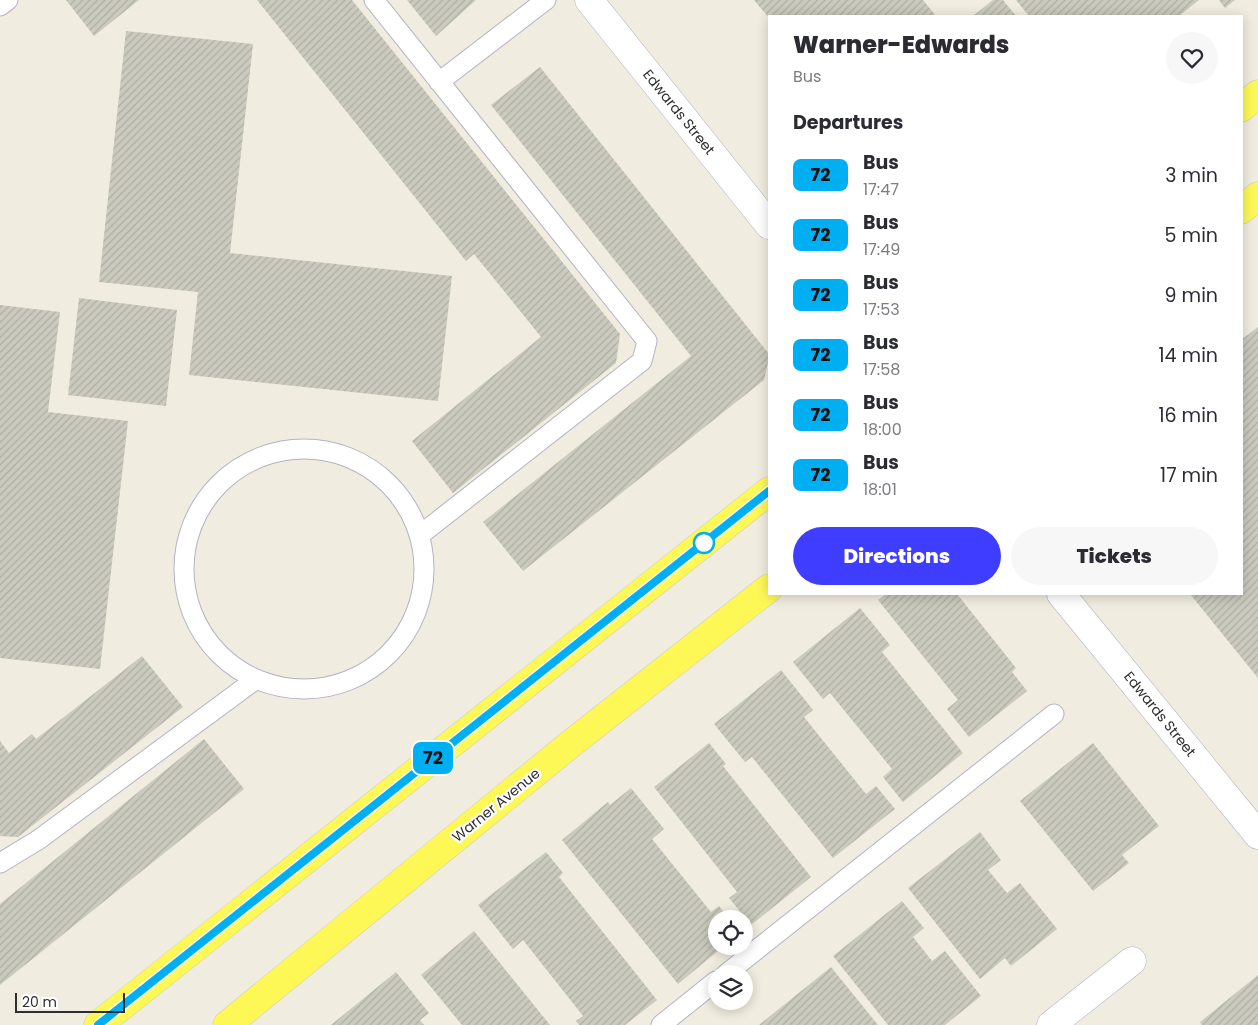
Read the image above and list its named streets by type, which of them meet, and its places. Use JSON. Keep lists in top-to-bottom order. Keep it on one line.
{"streets":{"main road":["Edwards Street","Warner Avenue"]},"lines":["bus line 72"],"scale_bar":"20 m","page":{"on_map":"72","heading":[["Warner-Edwards","Bus"],"Departures"],"list":[{"mark":"72","name":"Bus","note":"17:47","value":"3 min"},{"mark":"72","name":"Bus","note":"17:49","value":"5 min"},{"mark":"72","name":"Bus","note":"17:53","value":"9 min"},{"mark":"72","name":"Bus","note":"17:58","value":"14 min"},{"mark":"72","name":"Bus","note":"18:00","value":"16 min"},{"mark":"72","name":"Bus","note":"18:01","value":"17 min"}],"buttons":["Directions","Tickets"],"scale":"20 m"}}
